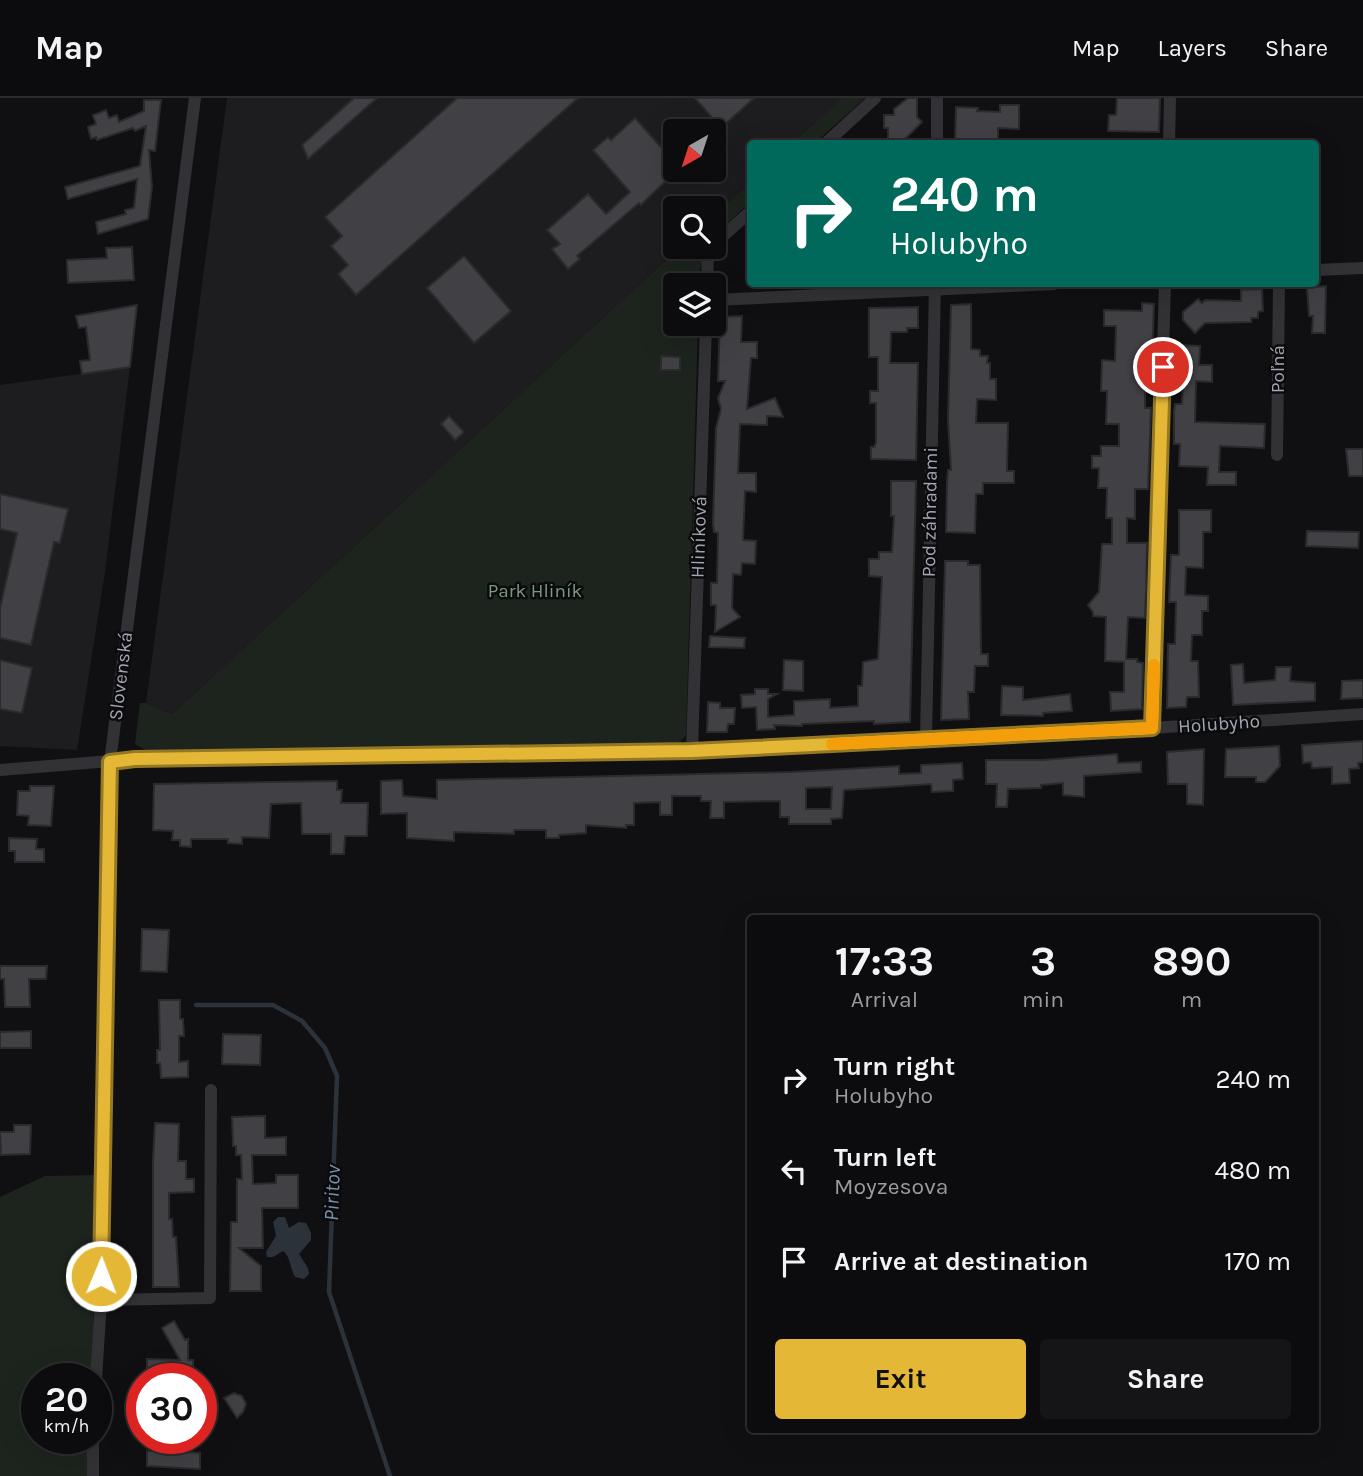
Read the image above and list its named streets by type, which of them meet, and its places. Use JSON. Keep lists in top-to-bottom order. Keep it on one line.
{"streets":{"street":["Poľná","Pod záhradami","Hliníková","Slovenská","Holubyho"]},"crossings":[["Pod záhradami","Holubyho"],["Hliníková","Holubyho"],["Slovenská","Holubyho"]],"water":["Piritov"],"parks":["Park Hliník"],"north":"bottom left","page":{"header":"Map","nav":["Map","Layers","Share"],"turn":["240 m","Holubyho"],"eta":["17:33","Arrival","3","min","890","m"],"list":[{"name":"Turn right","note":"Holubyho","value":"240 m"},{"name":"Turn left","note":"Moyzesova","value":"480 m"},{"name":"Arrive at destination","value":"170 m"}],"buttons":["Exit","Share"],"speed":"20 km/h","limit":"30"}}
